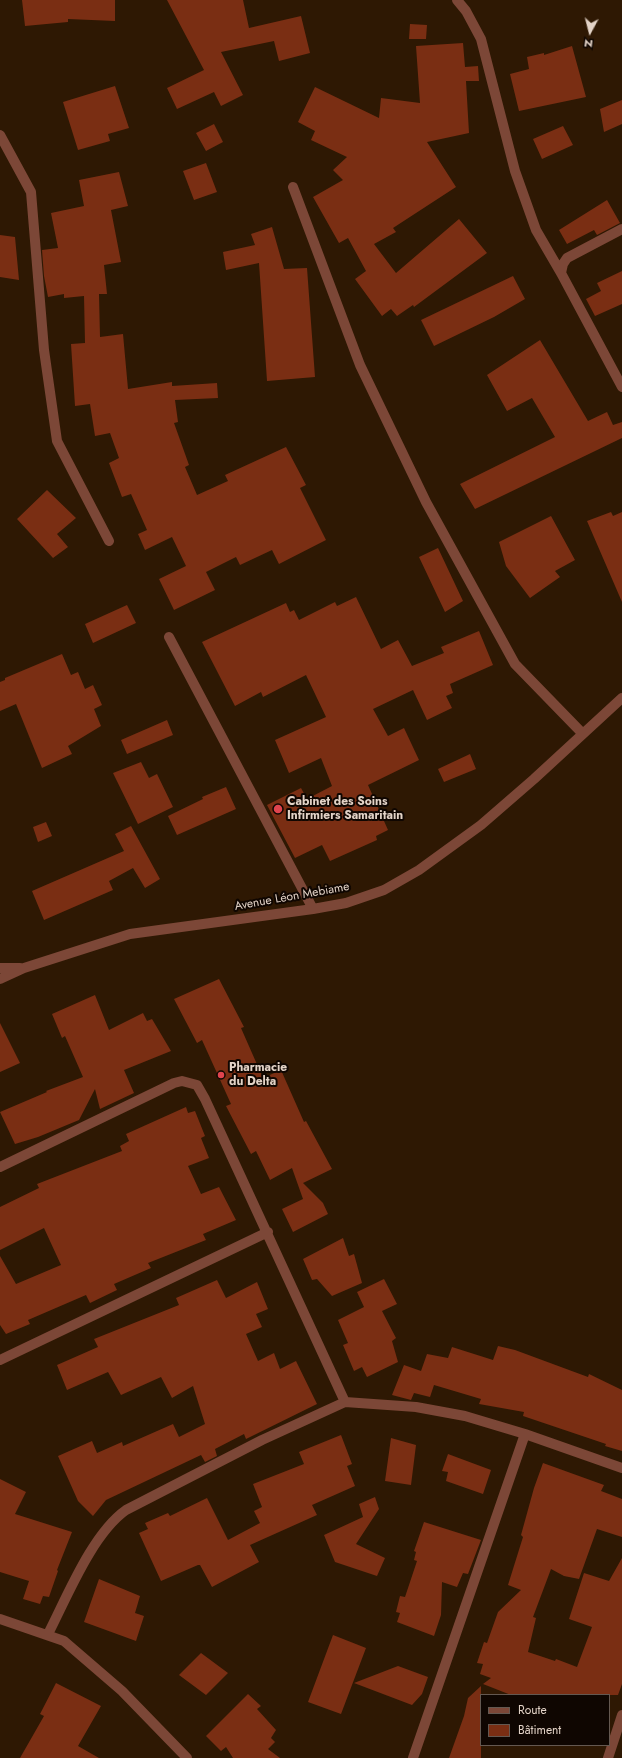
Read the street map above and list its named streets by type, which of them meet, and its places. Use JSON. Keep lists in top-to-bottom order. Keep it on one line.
{"streets":{"street":["Avenue Léon Mebiame"]},"places":["Cabinet des Soins Infirmiers Samaritain","Pharmacie du Delta"],"legend":["Route","Bâtiment"],"north":"bottom"}
